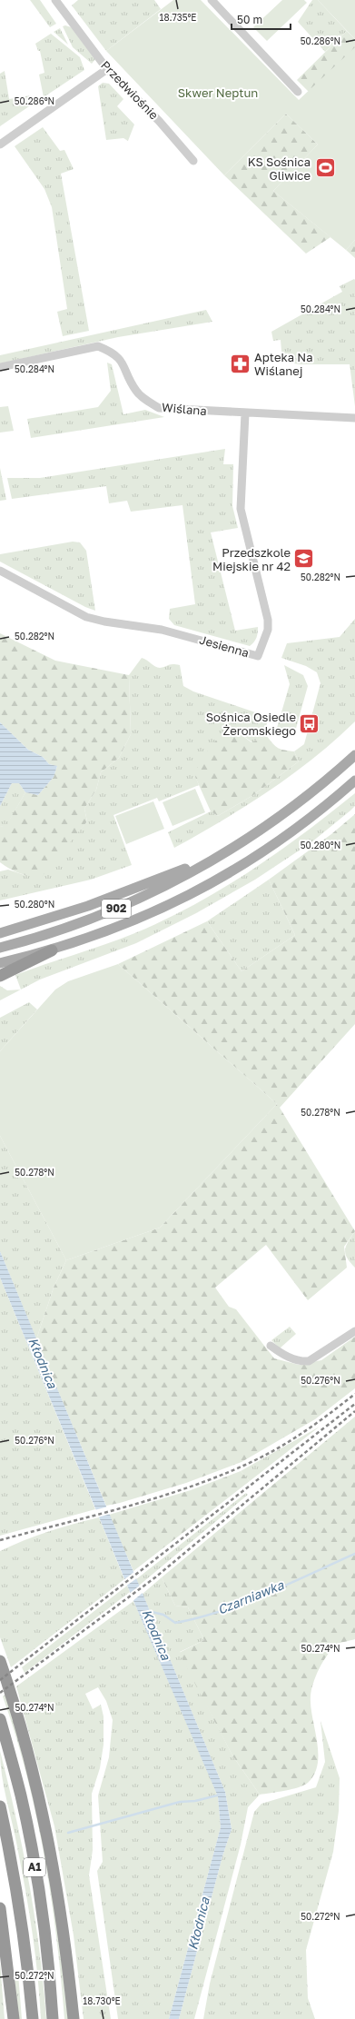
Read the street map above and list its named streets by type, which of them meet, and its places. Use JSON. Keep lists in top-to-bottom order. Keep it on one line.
{"streets":{"highway":["A1"],"main road":["902"],"street":["Przedwiośnie","Wiślana","Jesienna"]},"crossings":[["Wiślana","Jesienna"]],"water":["Kłodnica","Czarniawka"],"parks":["Skwer Neptun"],"places":{"sports":["KS Sośnica Gliwice"],"pharmacy":["Apteka Na Wiślanej"],"school or university":["Przedszkole Miejskie nr 42"],"bus stop":["Sośnica Osiedle Żeromskiego"]},"scale_bar":"50 m","coordinates":["18.735°E","50.286°N","50.284°N","50.282°N","50.280°N","50.278°N","50.276°N","50.274°N","50.272°N","18.730°E"]}
